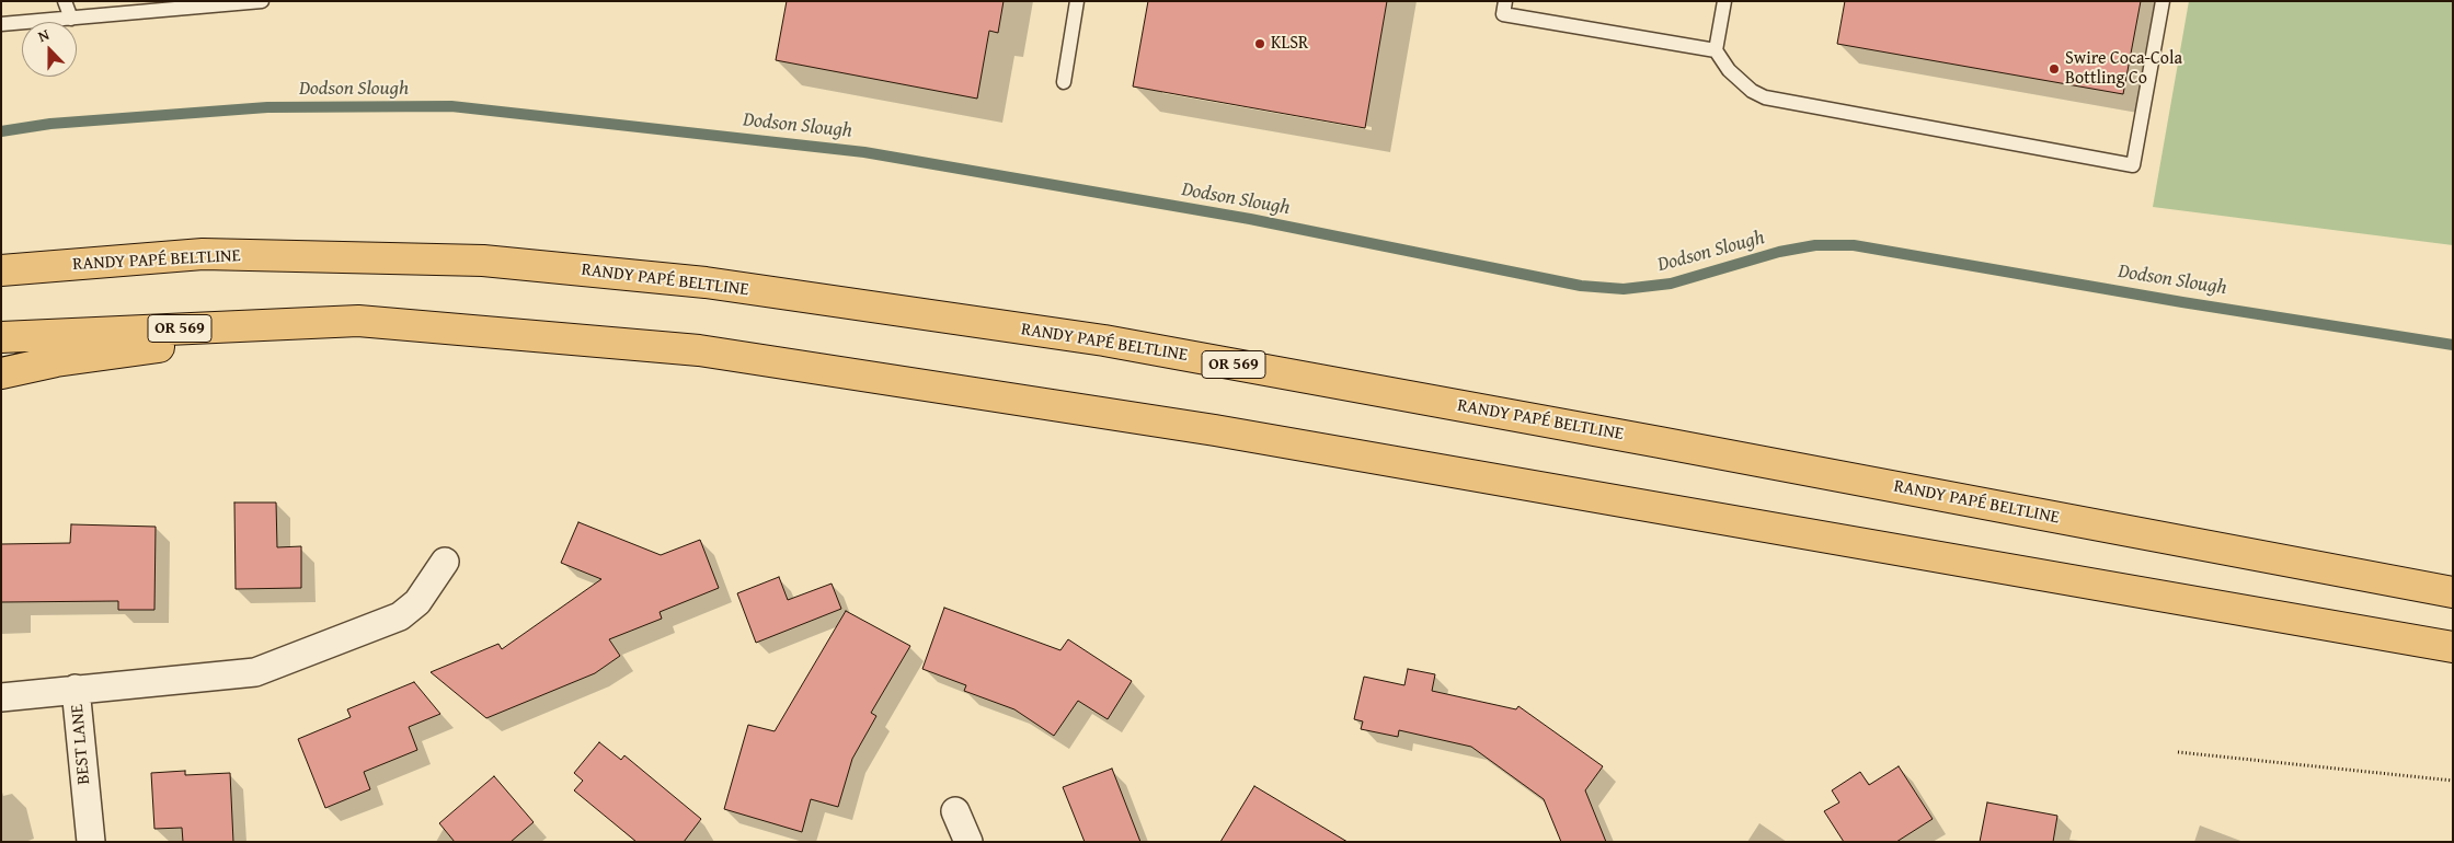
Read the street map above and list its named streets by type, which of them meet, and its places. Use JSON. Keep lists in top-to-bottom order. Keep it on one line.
{"streets":{"highway":["RANDY PAPÉ BELTLINE","OR 569"],"street":["BEST LANE"]},"water":["Dodson Slough"],"places":["KLSR","Swire Coca-Cola Bottling Co"],"north":"top"}
